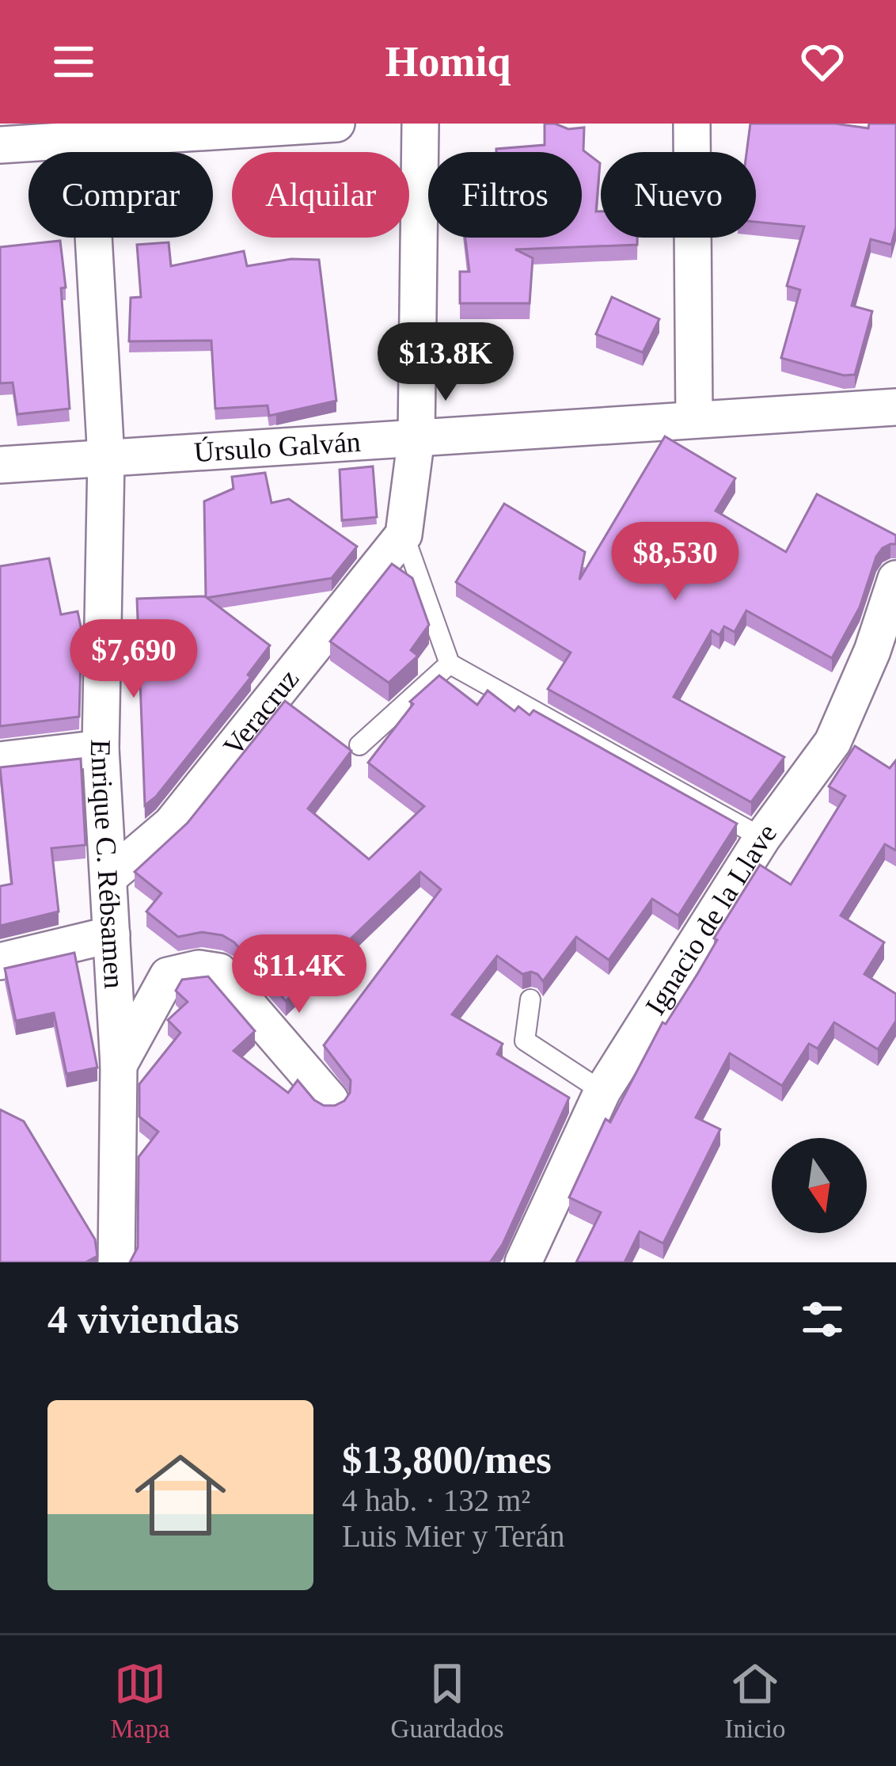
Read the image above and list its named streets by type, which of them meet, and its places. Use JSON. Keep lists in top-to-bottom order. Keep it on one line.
{"streets":{"street":["Úrsulo Galván","Veracruz","Enrique C. Rébsamen","Ignacio de la Llave"]},"crossings":[["Úrsulo Galván","Enrique C. Rébsamen"],["Veracruz","Enrique C. Rébsamen"]],"north":"bottom","page":{"header":"Homiq","chip":["Comprar","Alquilar","Filtros","Nuevo"],"price":["$13.8K","$8,530","$7,690","$11.4K"],"heading":"4 viviendas","list":[{"name":"$13,800/mes","note":"4 hab. · 132 m² · Luis Mier y Terán"}],"tabs":["Mapa","Guardados","Inicio"]}}
